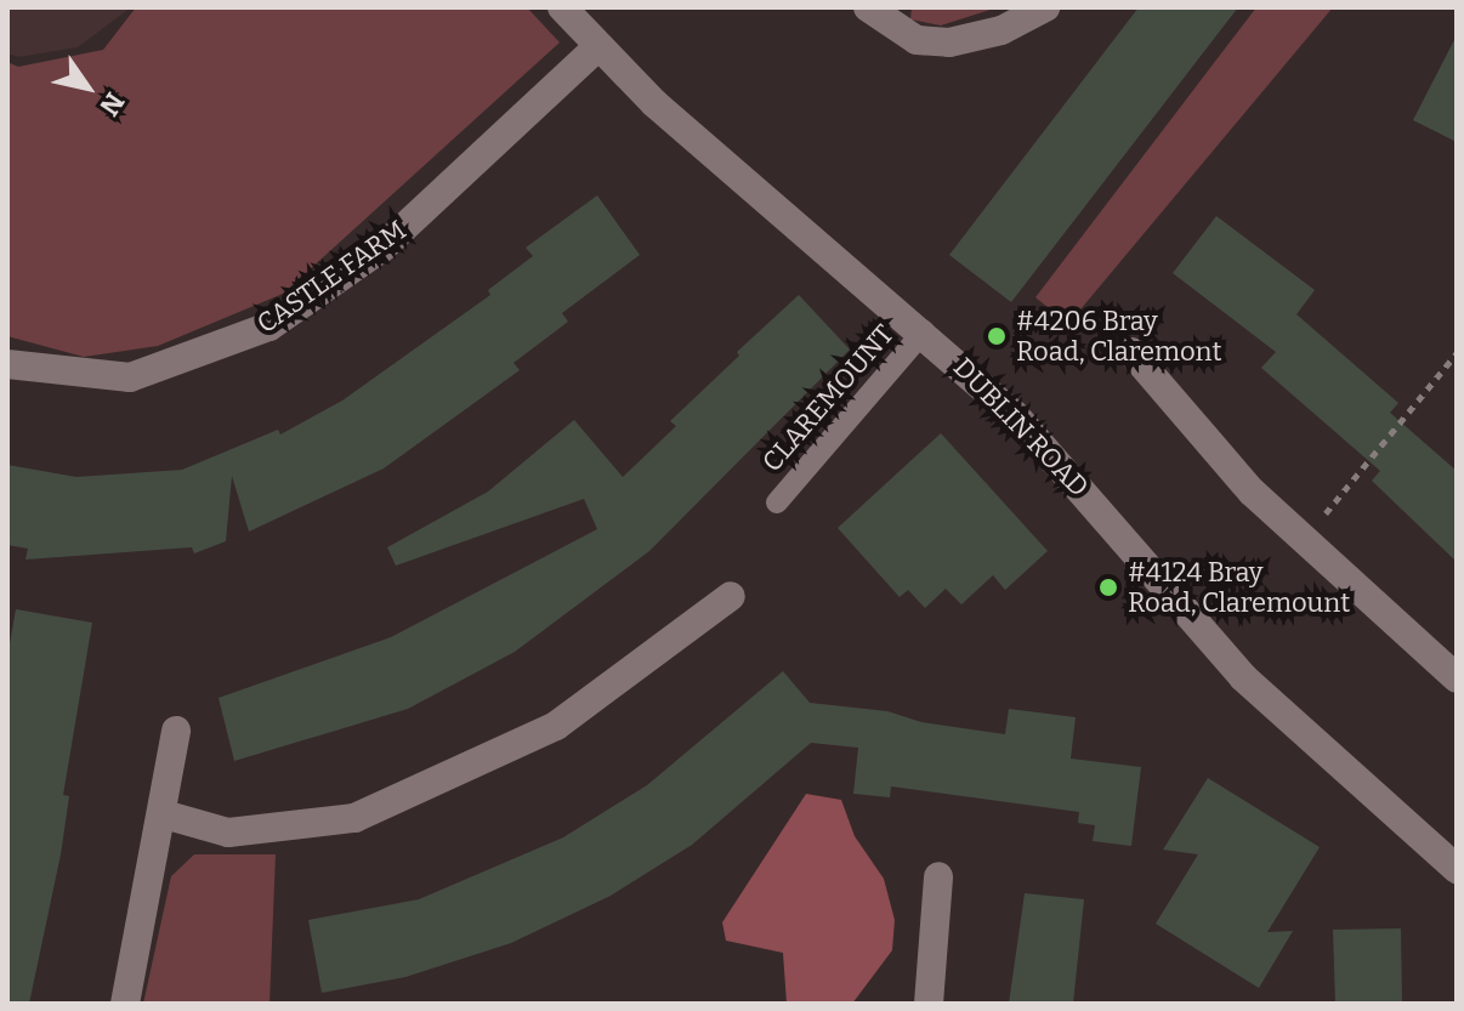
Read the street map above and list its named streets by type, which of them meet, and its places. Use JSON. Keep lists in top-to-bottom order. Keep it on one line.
{"streets":{"street":["CASTLE FARM","DUBLIN ROAD"],"lane":["CLAREMOUNT"]},"crossings":[["CASTLE FARM","DUBLIN ROAD"],["CLAREMOUNT","DUBLIN ROAD"]],"places":["#4206 Bray Road, Claremont","#4124 Bray Road, Claremount"],"north":"bottom right"}
